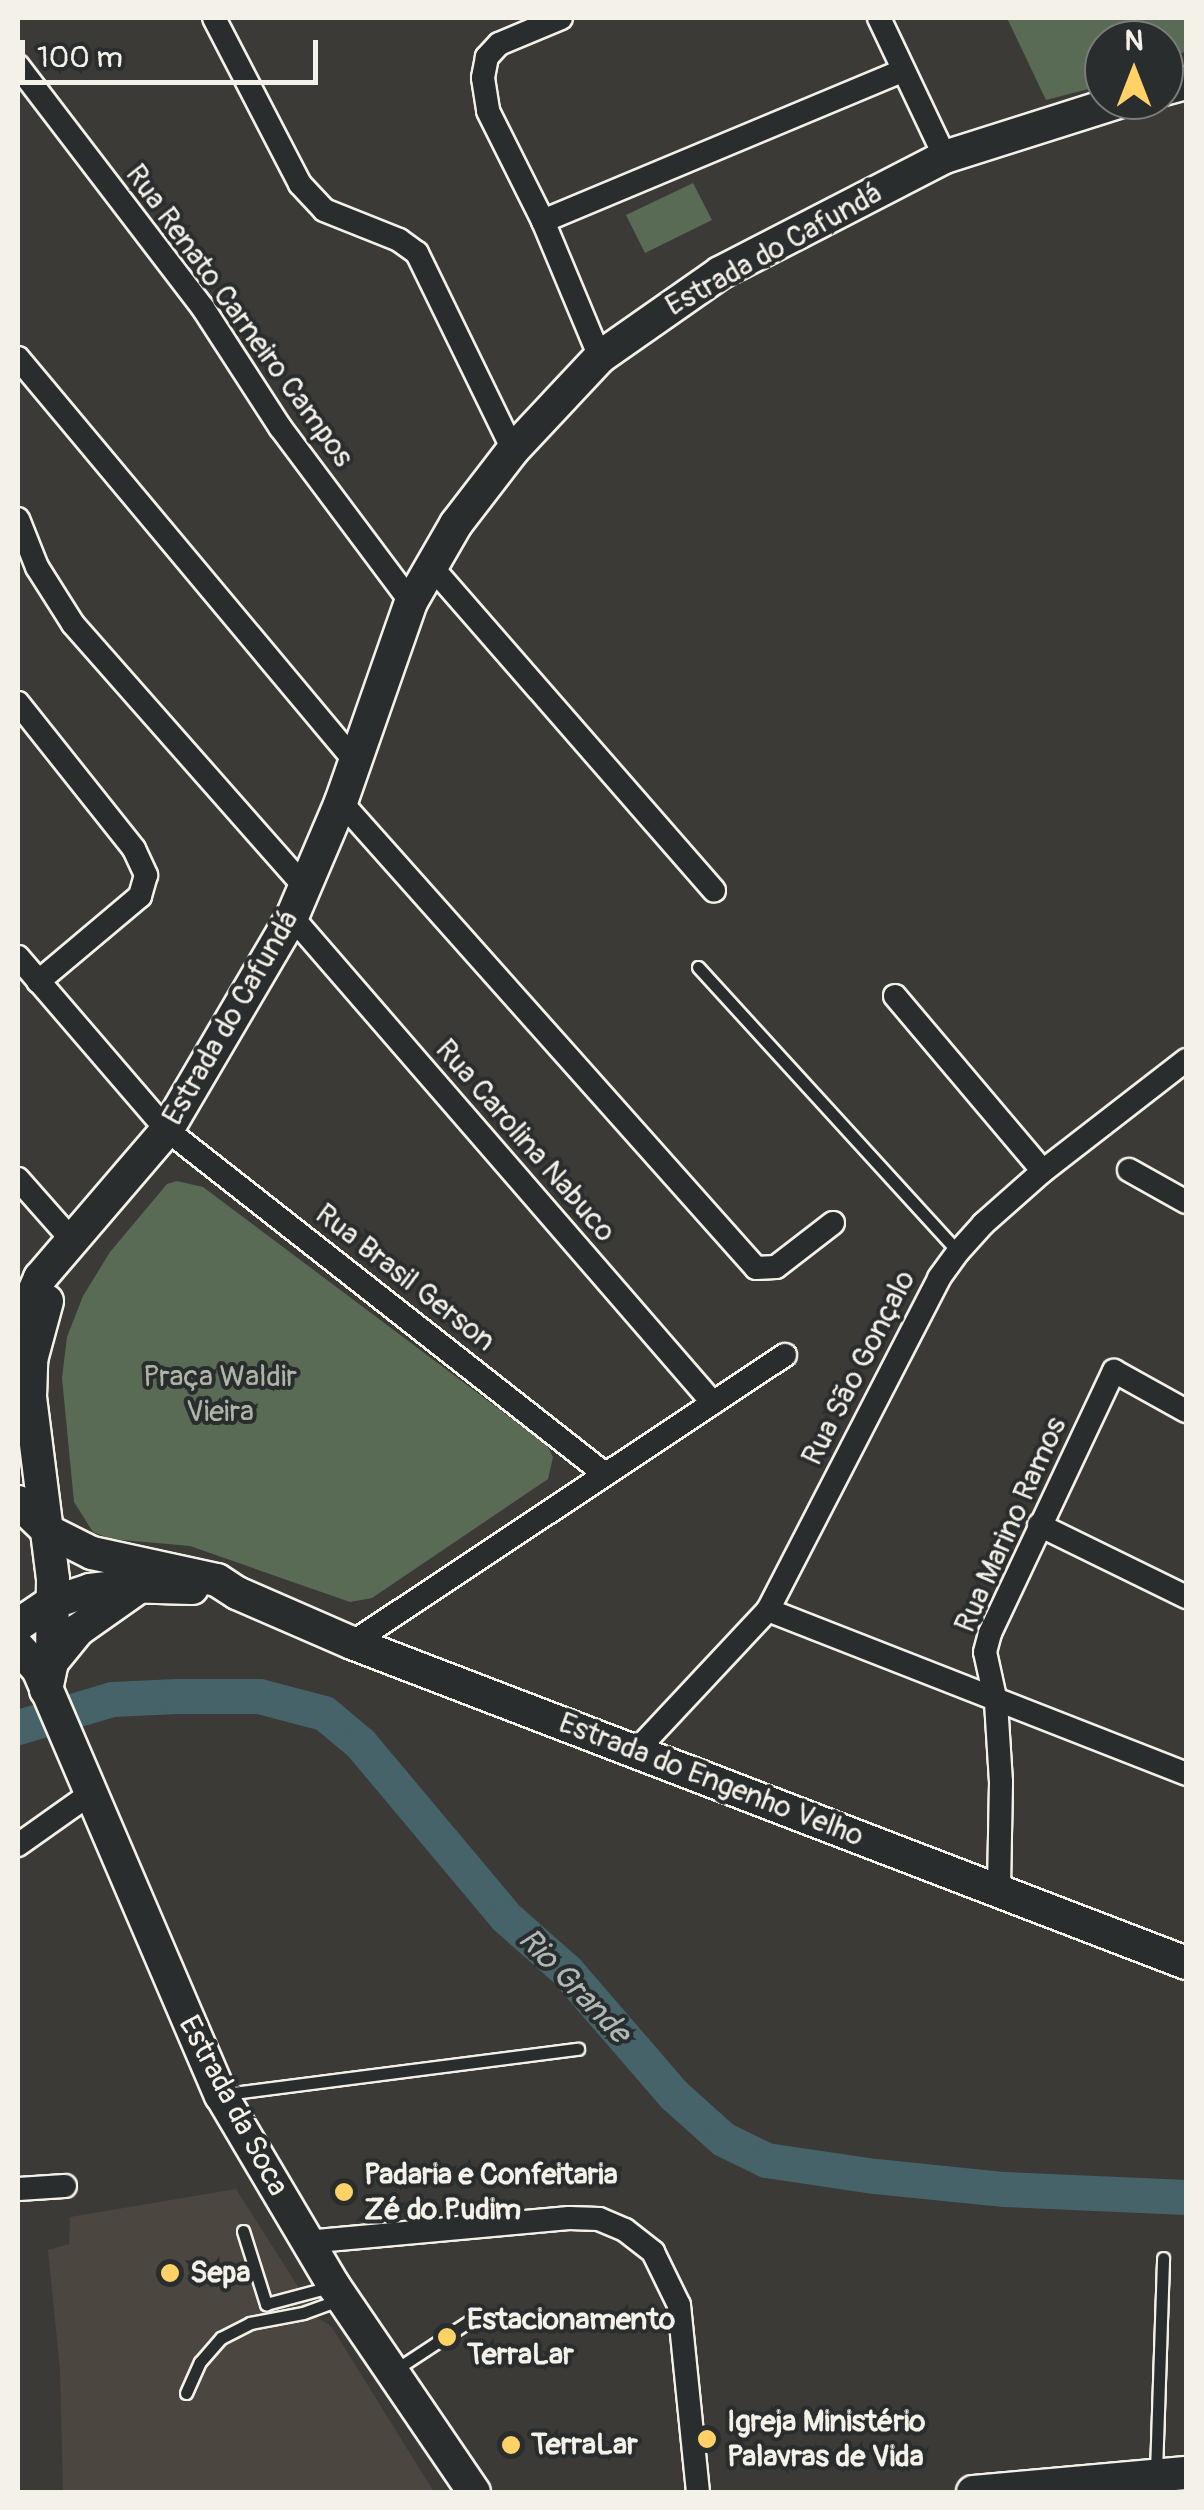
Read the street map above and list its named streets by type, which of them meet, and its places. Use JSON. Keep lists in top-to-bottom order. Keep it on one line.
{"streets":{"street":["Estrada do Cafundá","Rua Renato Carneiro Campos","Rua Carolina Nabuco","Rua Brasil Gerson","Rua São Gonçalo","Rua Marino Ramos","Estrada do Engenho Velho","Estrada da Soca"]},"crossings":[["Estrada do Cafundá","Rua Renato Carneiro Campos"],["Estrada do Cafundá","Rua Carolina Nabuco"],["Estrada do Cafundá","Rua Brasil Gerson"],["Estrada do Cafundá","Estrada do Engenho Velho"],["Estrada do Cafundá","Estrada da Soca"],["Rua São Gonçalo","Estrada do Engenho Velho"],["Rua Marino Ramos","Estrada do Engenho Velho"],["Estrada do Engenho Velho","Estrada da Soca"]],"water":["Rio Grande"],"parks":["Praça Waldir Vieira"],"places":["Padaria e Confeitaria Zé do Pudim","Sepa","Estacionamento TerraLar","Igreja Ministério Palavras de Vida","TerraLar"],"scale_bar":"100 m","north":"top"}
